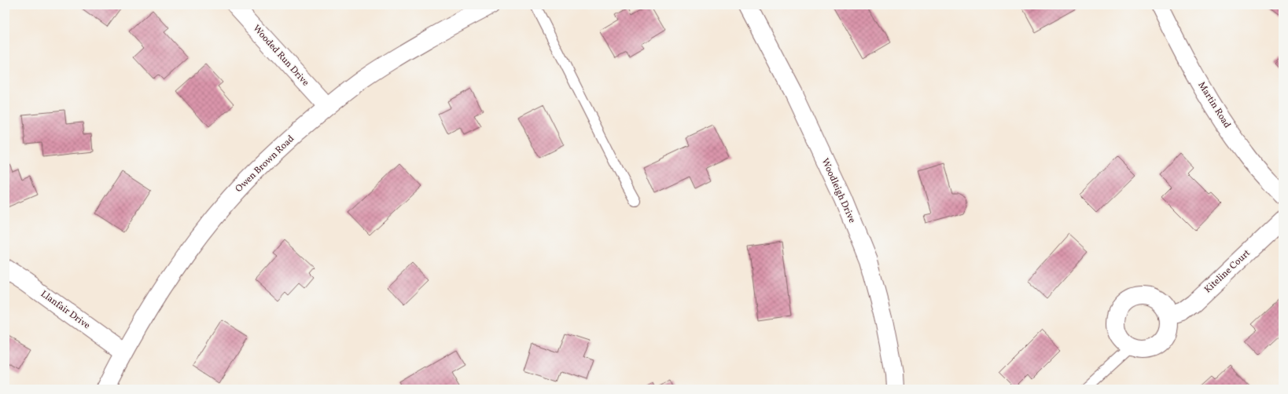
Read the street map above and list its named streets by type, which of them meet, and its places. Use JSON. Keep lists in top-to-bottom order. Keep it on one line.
{"streets":{"street":["Wooded Run Drive","Martin Road","Owen Brown Road","Woodleigh Drive","Kiteline Court","Llanfair Drive"]},"crossings":[["Wooded Run Drive","Owen Brown Road"],["Owen Brown Road","Llanfair Drive"]]}
